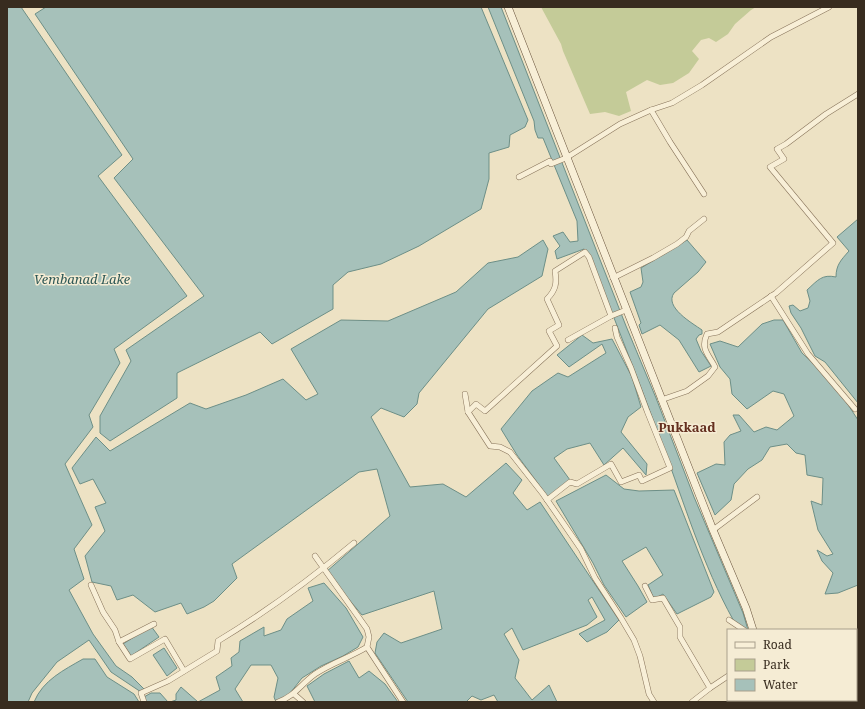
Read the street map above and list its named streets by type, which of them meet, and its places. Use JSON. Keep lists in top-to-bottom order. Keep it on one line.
{"districts":["Pukkaad"],"water":["Vembanad Lake"],"legend":["Road","Park","Water"]}
